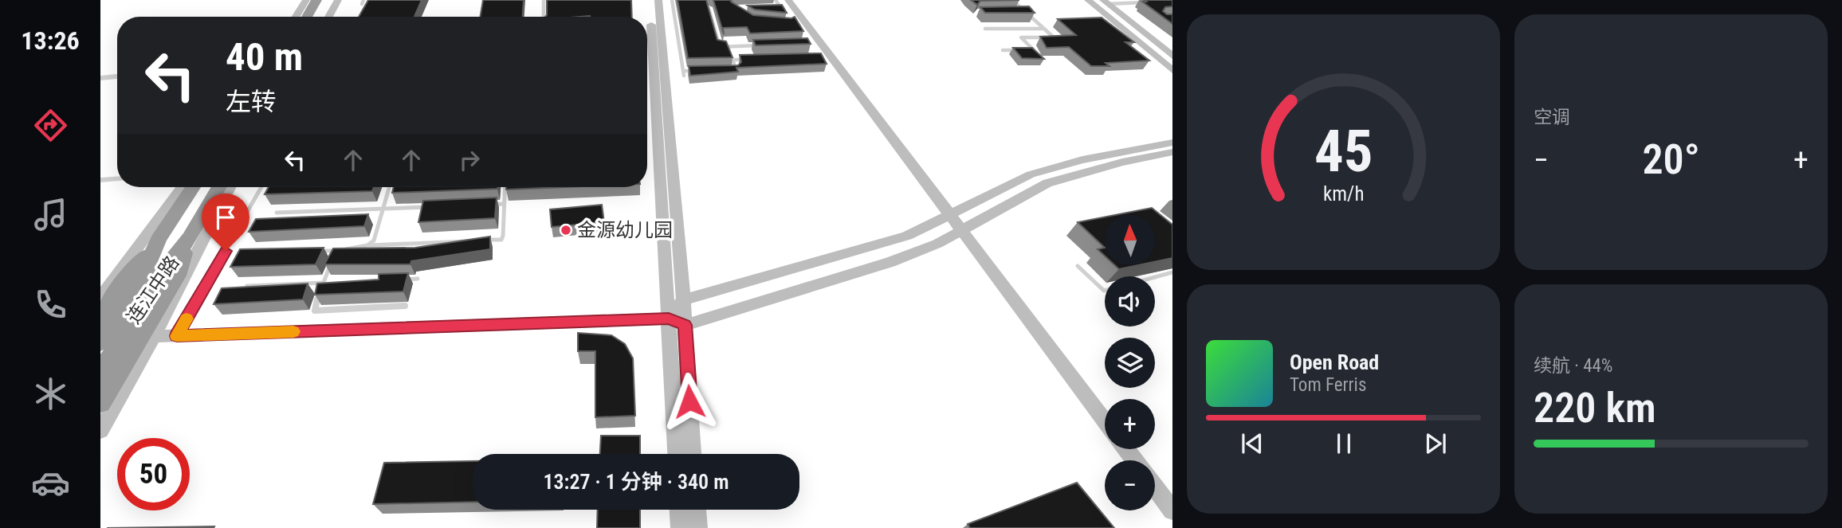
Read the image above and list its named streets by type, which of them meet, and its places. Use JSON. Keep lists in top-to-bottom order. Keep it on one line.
{"streets":{"highway":["连江中路"]},"places":["金源幼儿园"],"north":"top","page":{"tabs":"13:26","tile":["空调",["续航 · 44%","220 km"]],"turn":["40 m","左转"],"heat":["−","20°","+"],"map_buttons":["+","−"],"song":["Open Road","Tom Ferris"],"limit":"50","trip":"13:27 · 1 分钟 · 340 m","gauge":["45","km/h"]}}
